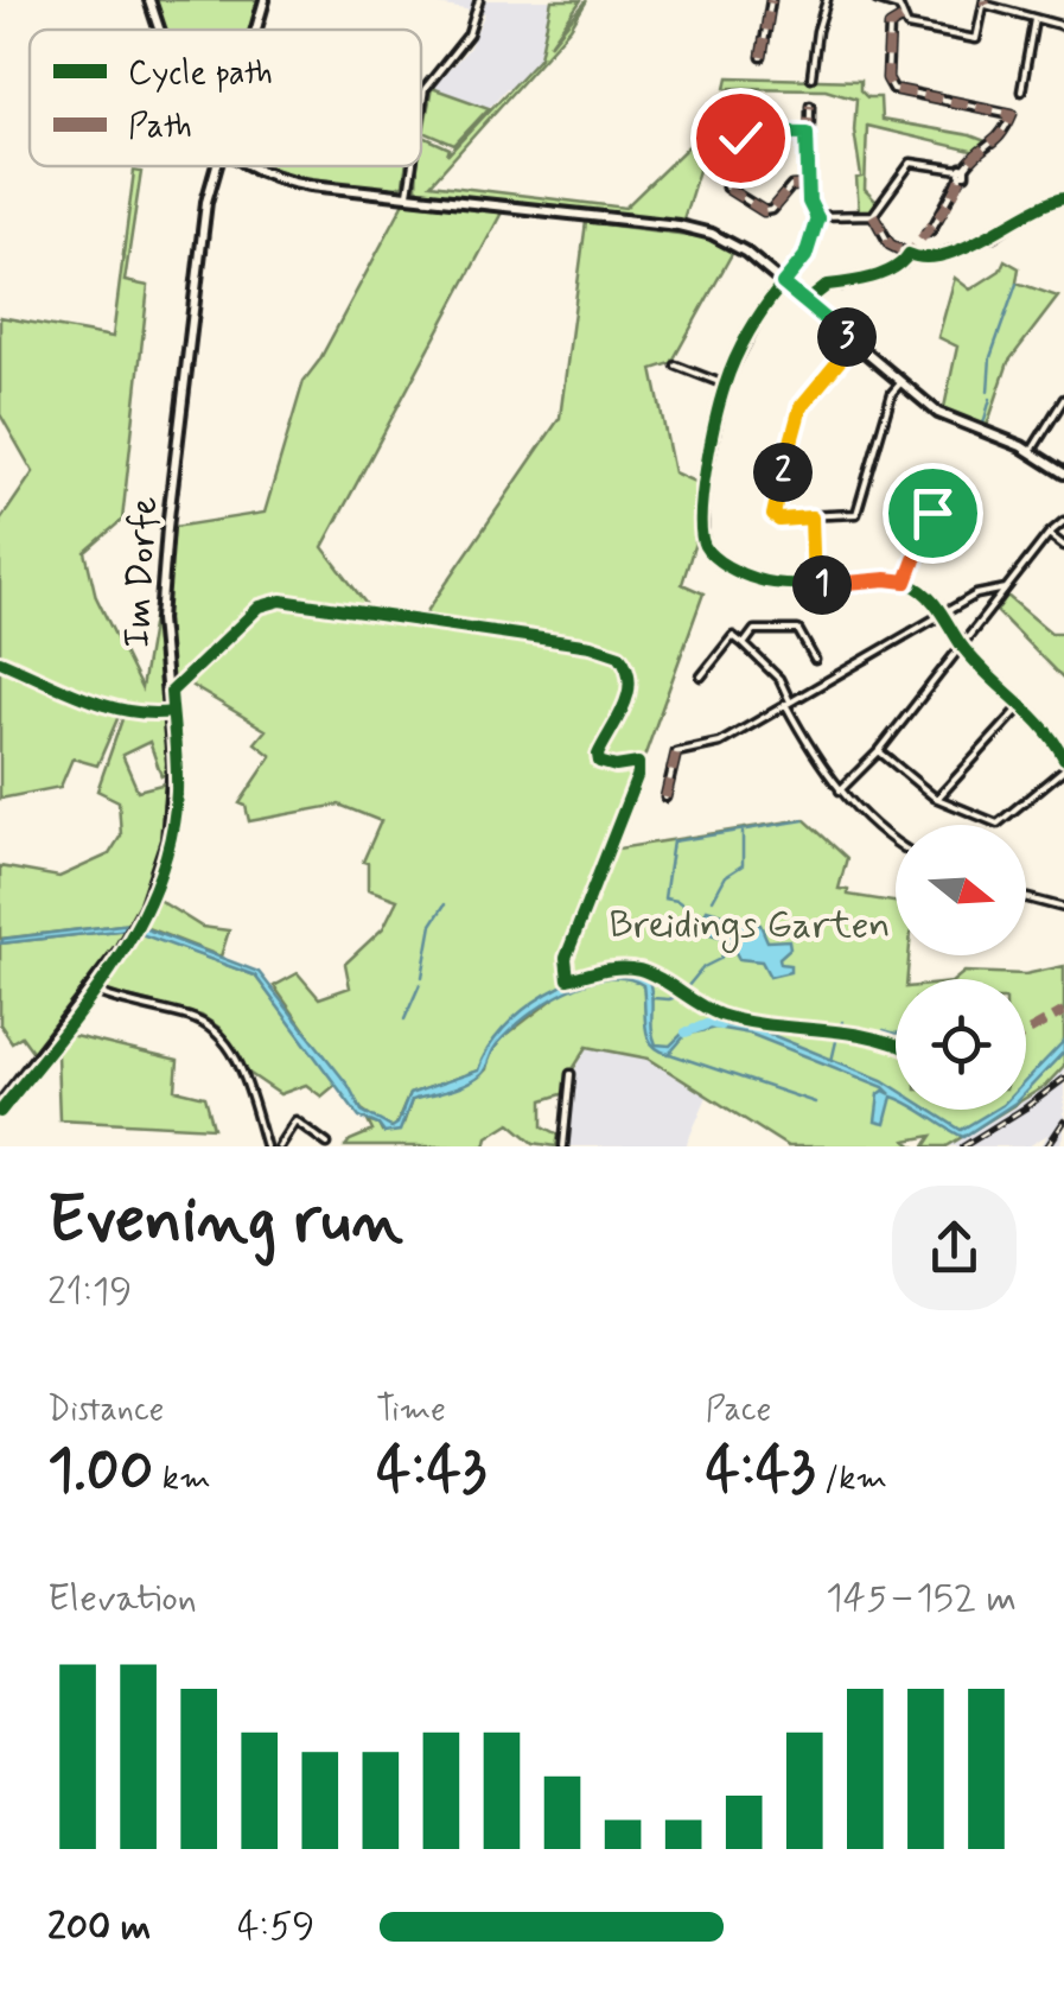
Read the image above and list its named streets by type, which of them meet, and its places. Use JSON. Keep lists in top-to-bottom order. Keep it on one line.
{"streets":{"street":["Im Dorfe"]},"parks":["Breidings Garten"],"legend":["Cycle path","Path"],"north":"right","page":{"pins":["3","2","1"],"heading":["Evening run","21:19"],"stats":[["Distance","1.00 km"],["Time","4:43"],["Pace","4:43 /km"]],"chart":["Elevation","145–152 m"],"list":[{"name":"200 m","note":"4:59"}]}}
